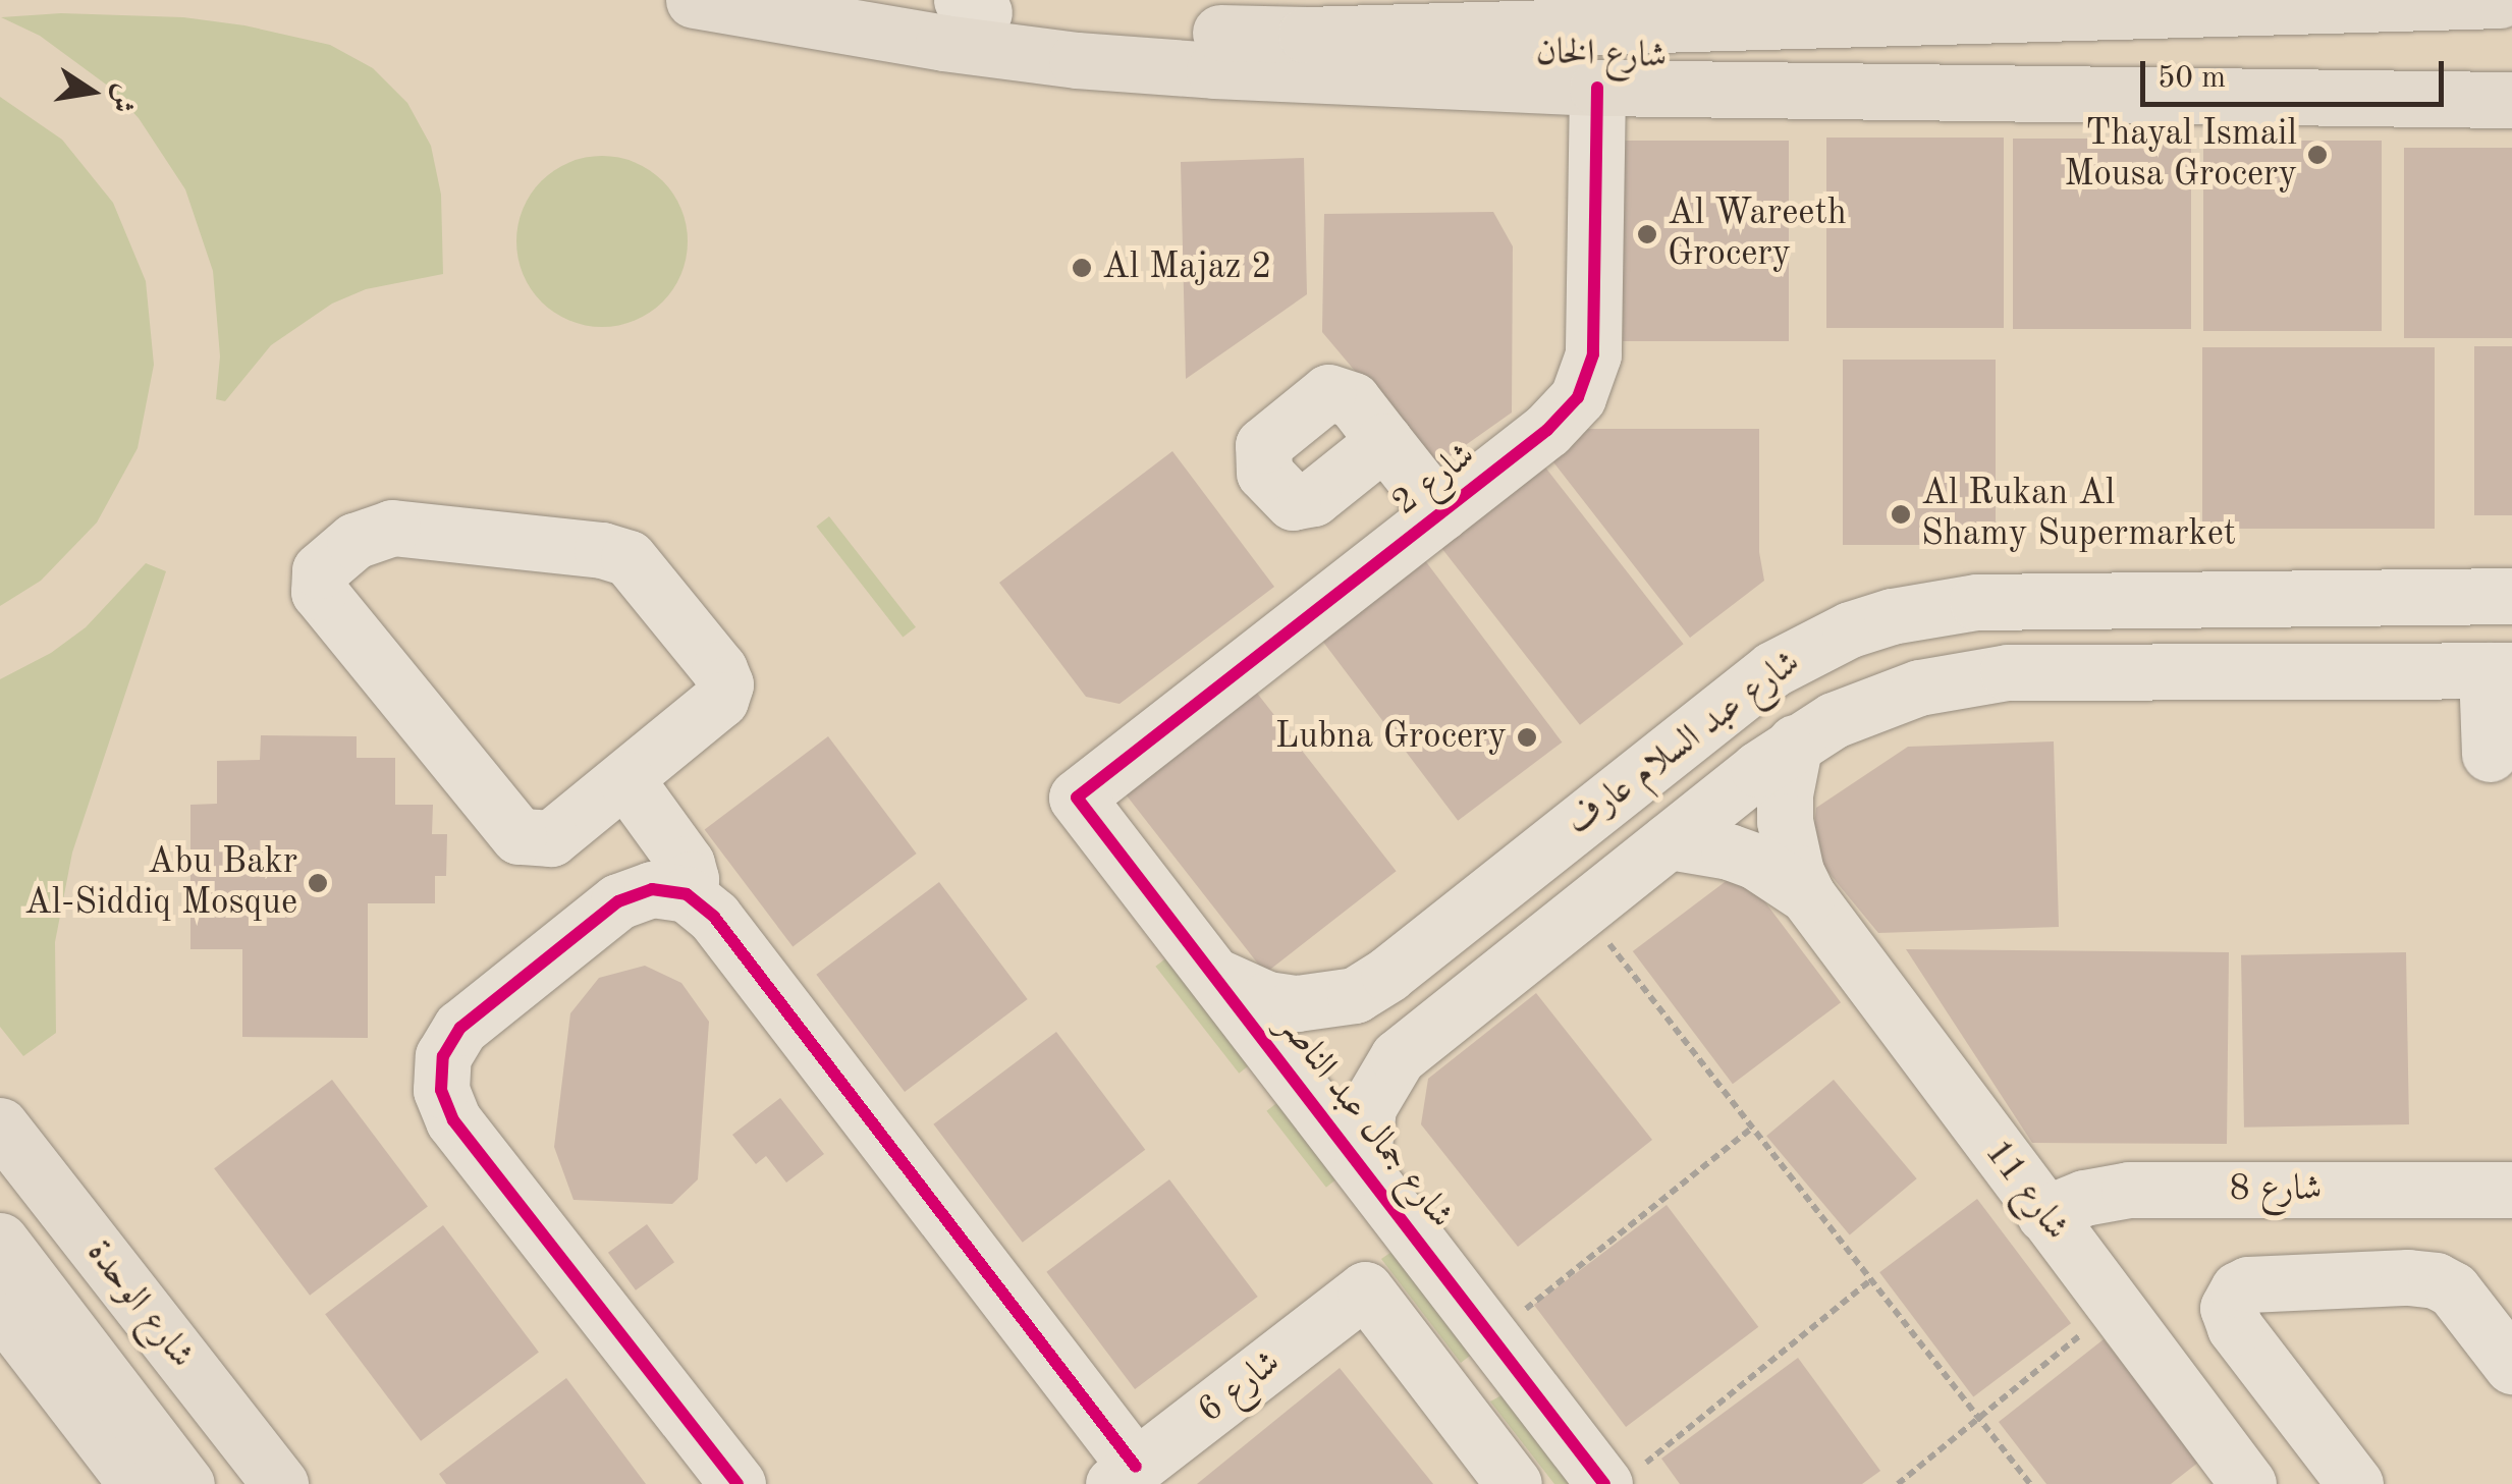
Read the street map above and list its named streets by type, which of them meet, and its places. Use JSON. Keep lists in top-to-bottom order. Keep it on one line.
{"streets":{"main road":["شارع الخان","شارع الوحدة"],"street":["شارع 2","شارع عبد السلام عارف","شارع جمال عبد الناصر","شارع 8","شارع 11","شارع 6"]},"crossings":[["شارع الخان","شارع 2"],["شارع 2","شارع جمال عبد الناصر"],["شارع عبد السلام عارف","شارع جمال عبد الناصر"],["شارع عبد السلام عارف","شارع 11"],["شارع 8","شارع 11"]],"places":["Thayal Ismail Mousa Grocery","Al Wareeth Grocery","Al Majaz 2","Al Rukan Al Shamy Supermarket","Lubna Grocery","Abu Bakr Al-Siddiq Mosque"],"scale_bar":"50 m","north":"right"}
